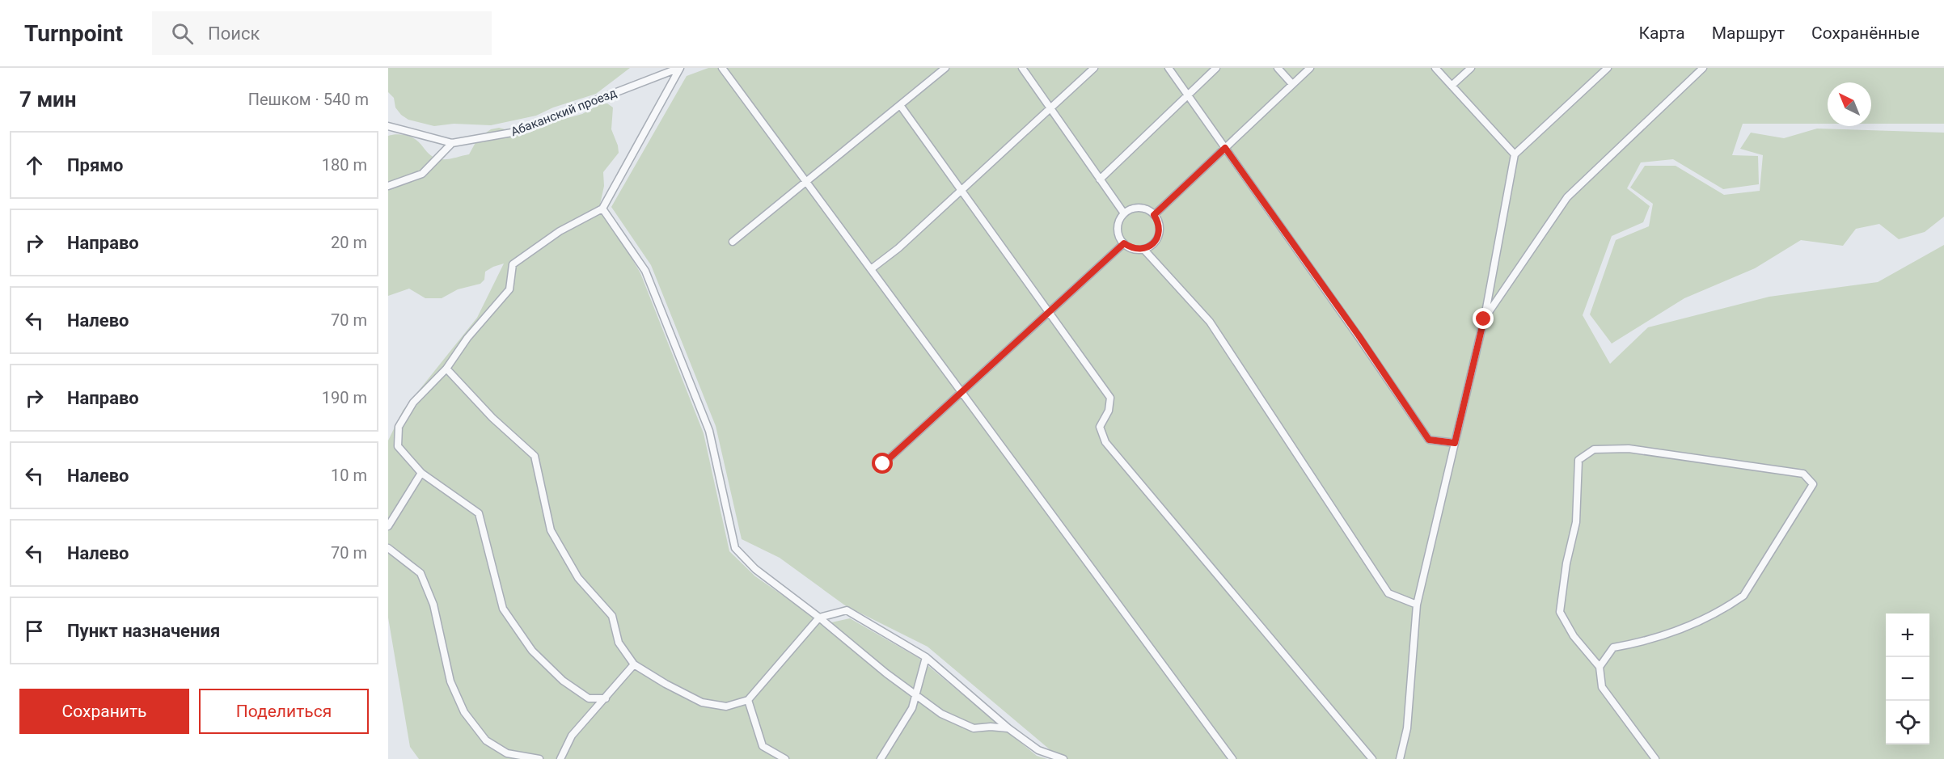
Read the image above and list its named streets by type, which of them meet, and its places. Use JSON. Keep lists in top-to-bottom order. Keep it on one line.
{"streets":{"lane":["Абаканский проезд"]},"north":"top left","page":{"header":"Turnpoint","search":"Поиск","nav":["Карта","Маршрут","Сохранённые"],"heading":["7 мин","Пешком · 540 m"],"list":[["Прямо","180 m"],["Направо","20 m"],["Налево","70 m"],["Направо","190 m"],["Налево","10 m"],["Налево","70 m"],"Пункт назначения"],"map_buttons":["+","−"],"buttons":["Сохранить","Поделиться"]}}
